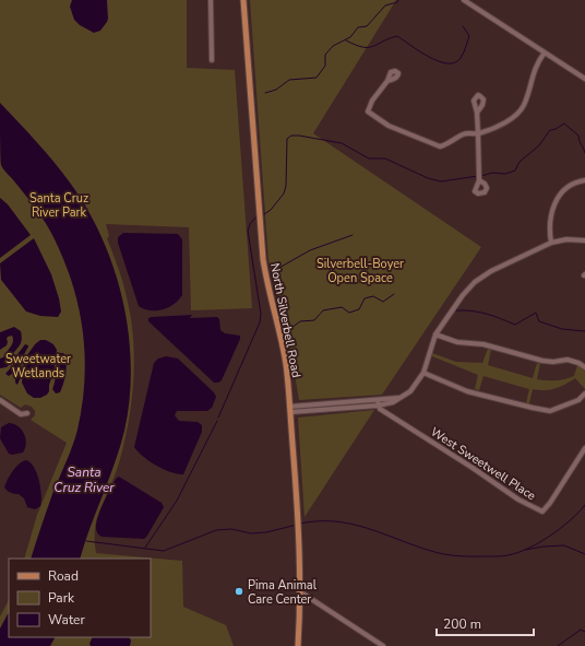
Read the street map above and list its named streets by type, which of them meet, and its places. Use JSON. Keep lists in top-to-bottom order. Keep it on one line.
{"streets":{"main road":["North Silverbell Road"],"street":["West Sweetwell Place"]},"water":["Santa Cruz River"],"parks":["Santa Cruz River Park","Silverbell-Boyer Open Space","Sweetwater Wetlands"],"places":["Pima Animal Care Center"],"legend":["Road","Park","Water"],"scale_bar":"200 m"}
